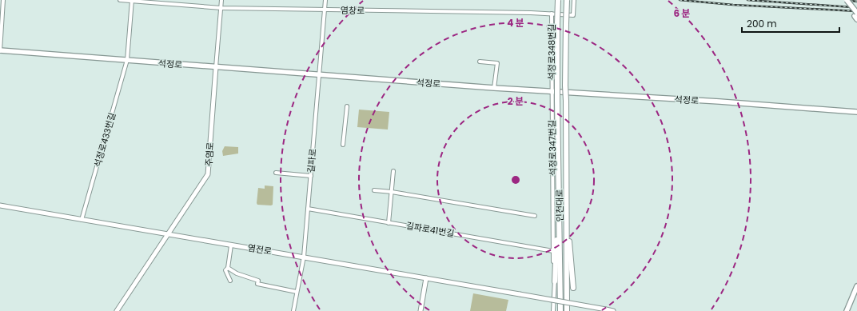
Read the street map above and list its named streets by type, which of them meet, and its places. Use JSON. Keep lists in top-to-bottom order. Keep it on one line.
{"streets":{"highway":["인천대로"],"main road":["석정로"],"street":["염창로","석정로348번길","석정로433번길","석정로347번길","주염로","길파로","길파로41번길","염전로"]},"crossings":[["염창로","석정로348번길"],["염창로","석정로433번길"],["염창로","주염로"],["염창로","길파로"],["석정로348번길","석정로"],["석정로348번길","석정로347번길"],["석정로","석정로433번길"],["석정로","석정로347번길"],["석정로","주염로"],["석정로","길파로"],["석정로433번길","염전로"],["석정로347번길","길파로41번길"],["주염로","염전로"],["길파로","길파로41번길"],["길파로","염전로"]],"scale_bar":"200 m","rings":["6 분","4 분","2 분"]}
